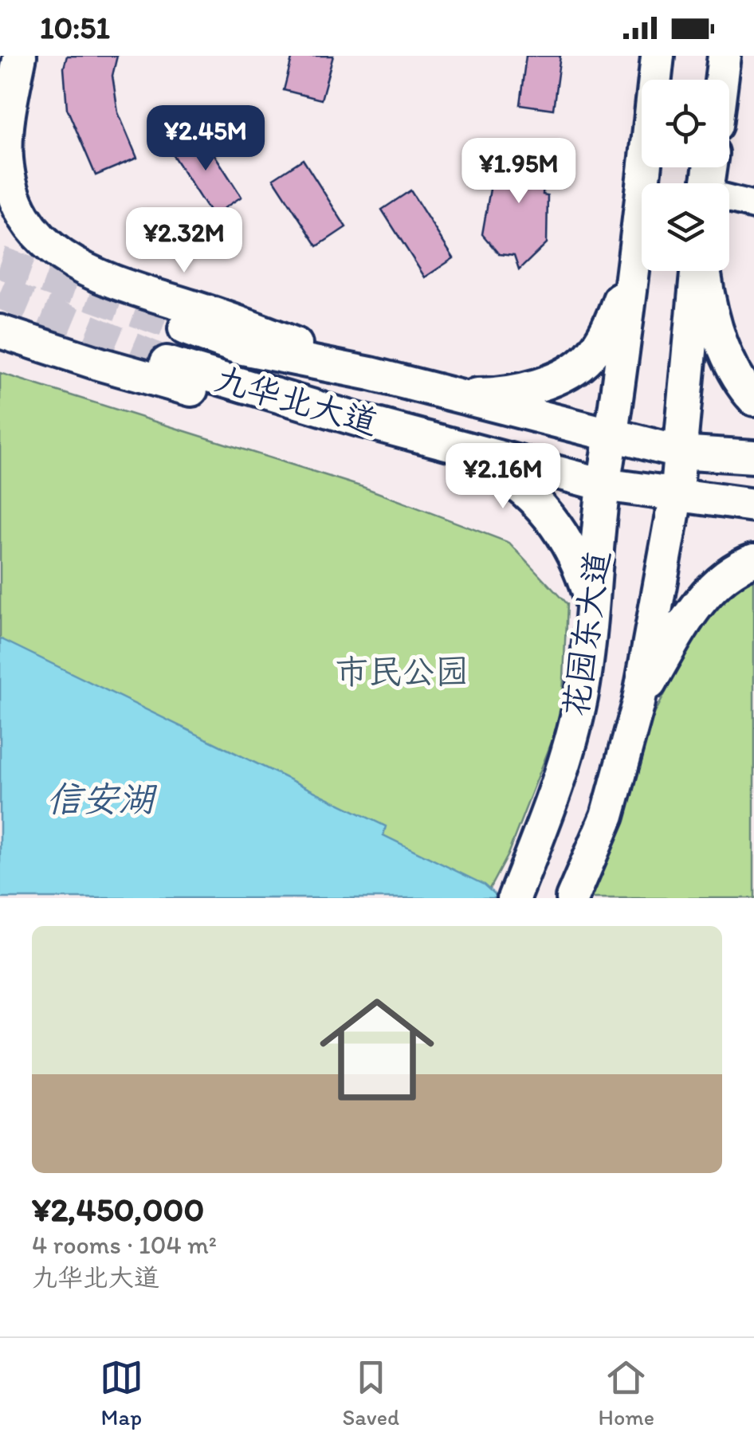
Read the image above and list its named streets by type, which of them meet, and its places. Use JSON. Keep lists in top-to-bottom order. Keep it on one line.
{"streets":{"main road":["九华北大道","花园东大道"]},"crossings":[["九华北大道","花园东大道"]],"water":["信安湖"],"parks":["市民公园"],"page":{"status":"10:51","price":["¥2.45M","¥1.95M","¥2.32M","¥2.16M"],"list":[{"name":"¥2,450,000","note":"4 rooms · 104 m² · 九华北大道"}],"tabs":["Map","Saved","Home"]}}
